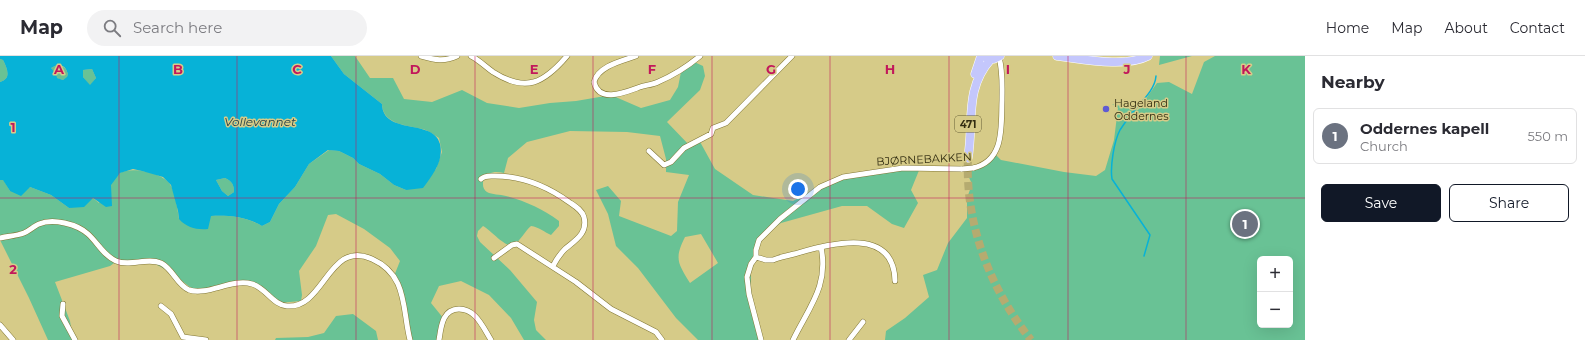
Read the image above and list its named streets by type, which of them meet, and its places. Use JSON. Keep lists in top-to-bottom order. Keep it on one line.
{"streets":{"main road":["471"],"street":["BJØRNEBAKKEN"]},"crossings":[["471","BJØRNEBAKKEN"]],"water":["Vollevannet"],"places":["Hageland Oddernes"],"page":{"header":"Map","search":"Search here","nav":["Home","Map","About","Contact"],"heading":"Nearby","list":[{"mark":"1","name":"Oddernes kapell","note":"Church","value":"550 m"}],"buttons":["Save","Share"],"pins":"1","map_buttons":["+","−"]},"grid":{"columns":["A","B","C","D","E","F","G","H","I","J","K"],"rows":["1","2"]}}
